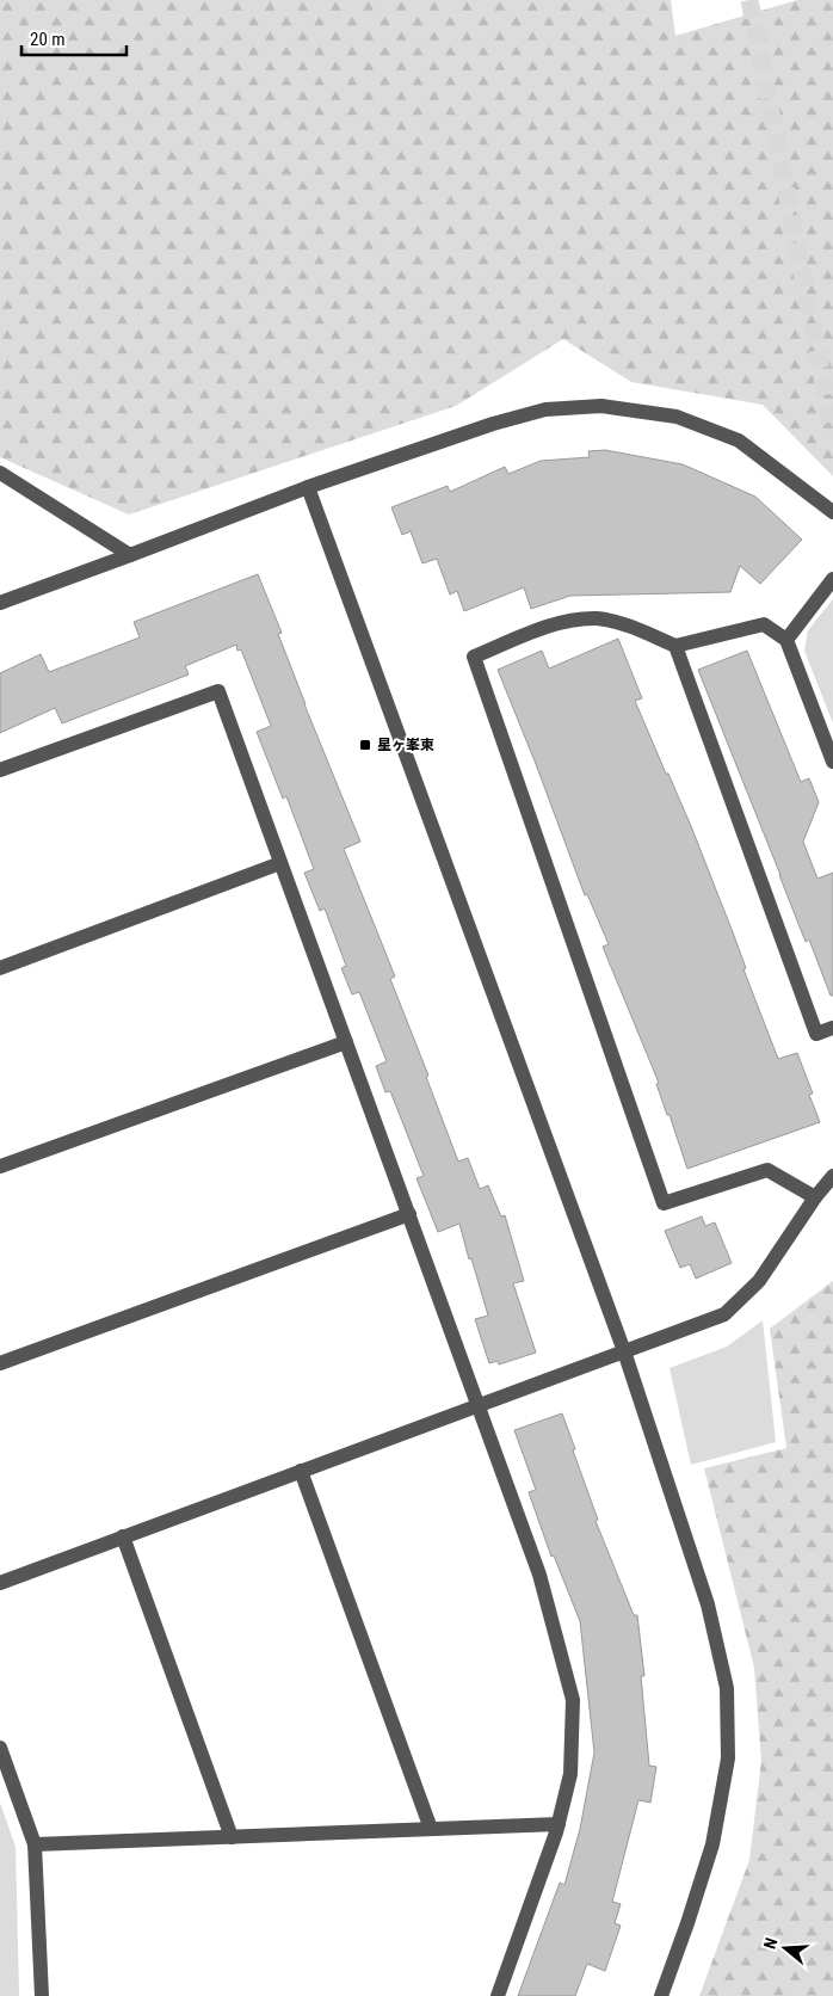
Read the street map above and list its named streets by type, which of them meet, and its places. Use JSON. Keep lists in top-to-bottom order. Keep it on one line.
{"places":{"transit":["星ヶ峯東"]},"scale_bar":"20 m","north":"left"}
